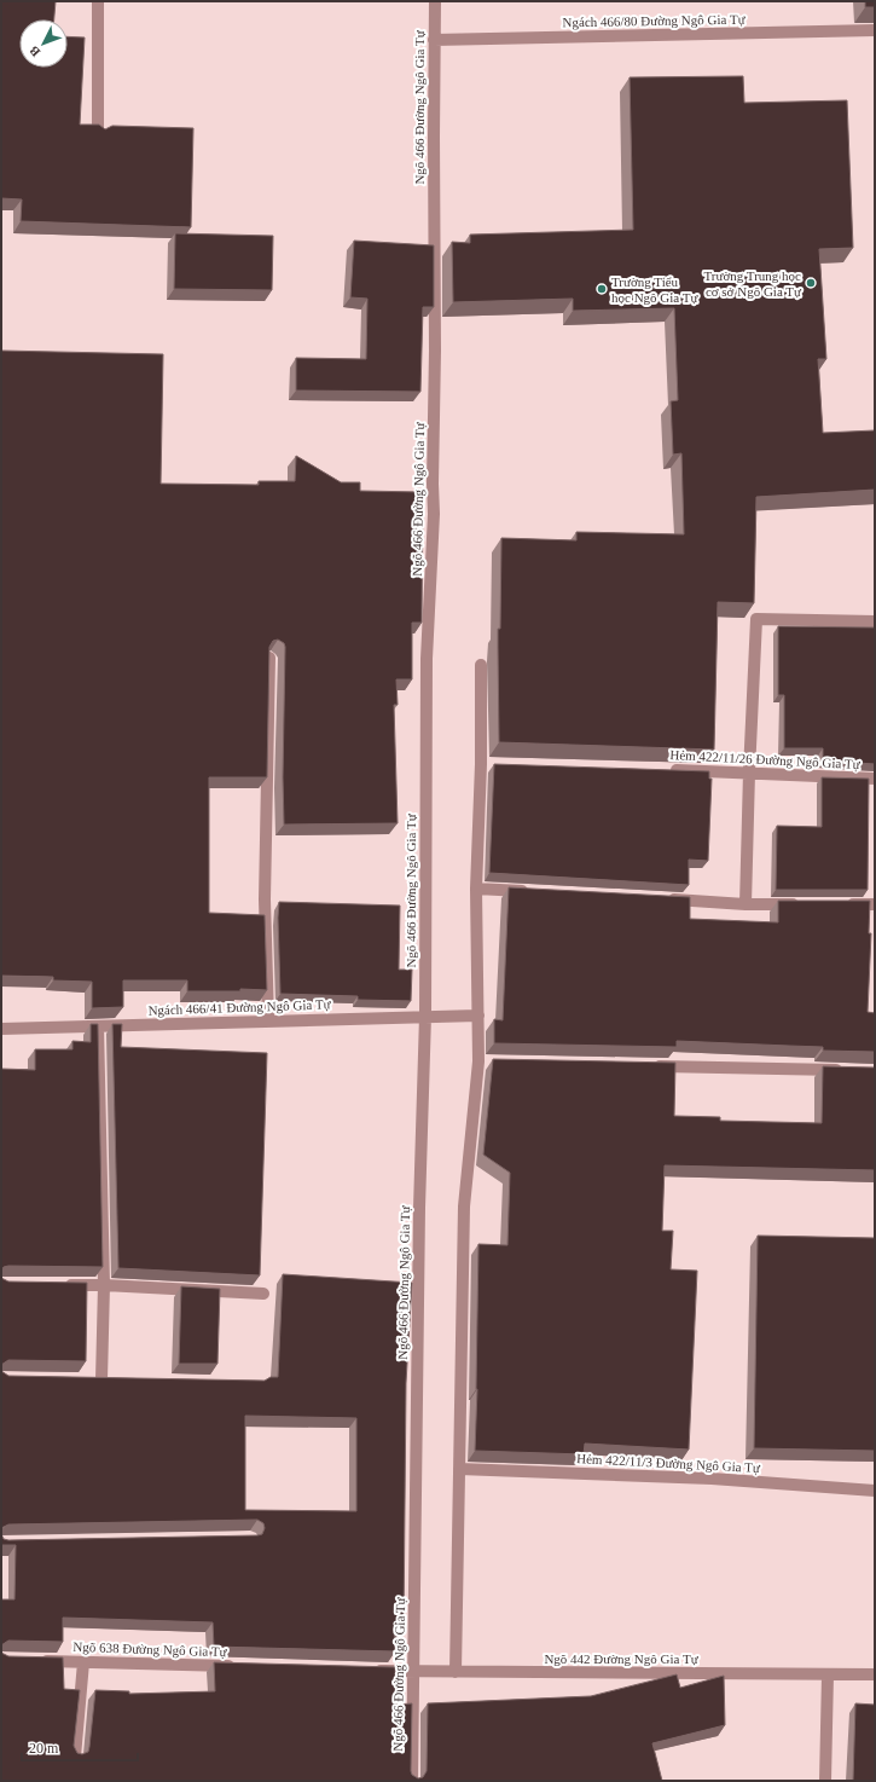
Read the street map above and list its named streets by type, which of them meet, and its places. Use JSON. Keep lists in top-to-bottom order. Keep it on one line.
{"streets":{"street":["Ngách 466/80 Đường Ngô Gia Tự","Ngõ 466 Đường Ngô Gia Tự","Hẻm 422/11/26 Đường Ngô Gia Tự","Ngách 466/41 Đường Ngô Gia Tự","Hẻm 422/11/3 Đường Ngô Gia Tự","Ngõ 638 Đường Ngô Gia Tự","Ngõ 442 Đường Ngô Gia Tự"]},"crossings":[["Ngách 466/80 Đường Ngô Gia Tự","Ngõ 466 Đường Ngô Gia Tự"],["Ngõ 466 Đường Ngô Gia Tự","Ngách 466/41 Đường Ngô Gia Tự"],["Ngõ 466 Đường Ngô Gia Tự","Ngõ 442 Đường Ngô Gia Tự"]],"places":["Trường Trung học cơ sở Ngô Gia Tự","Trường Tiểu học Ngô Gia Tự"],"scale_bar":"20 m","north":"bottom left"}
